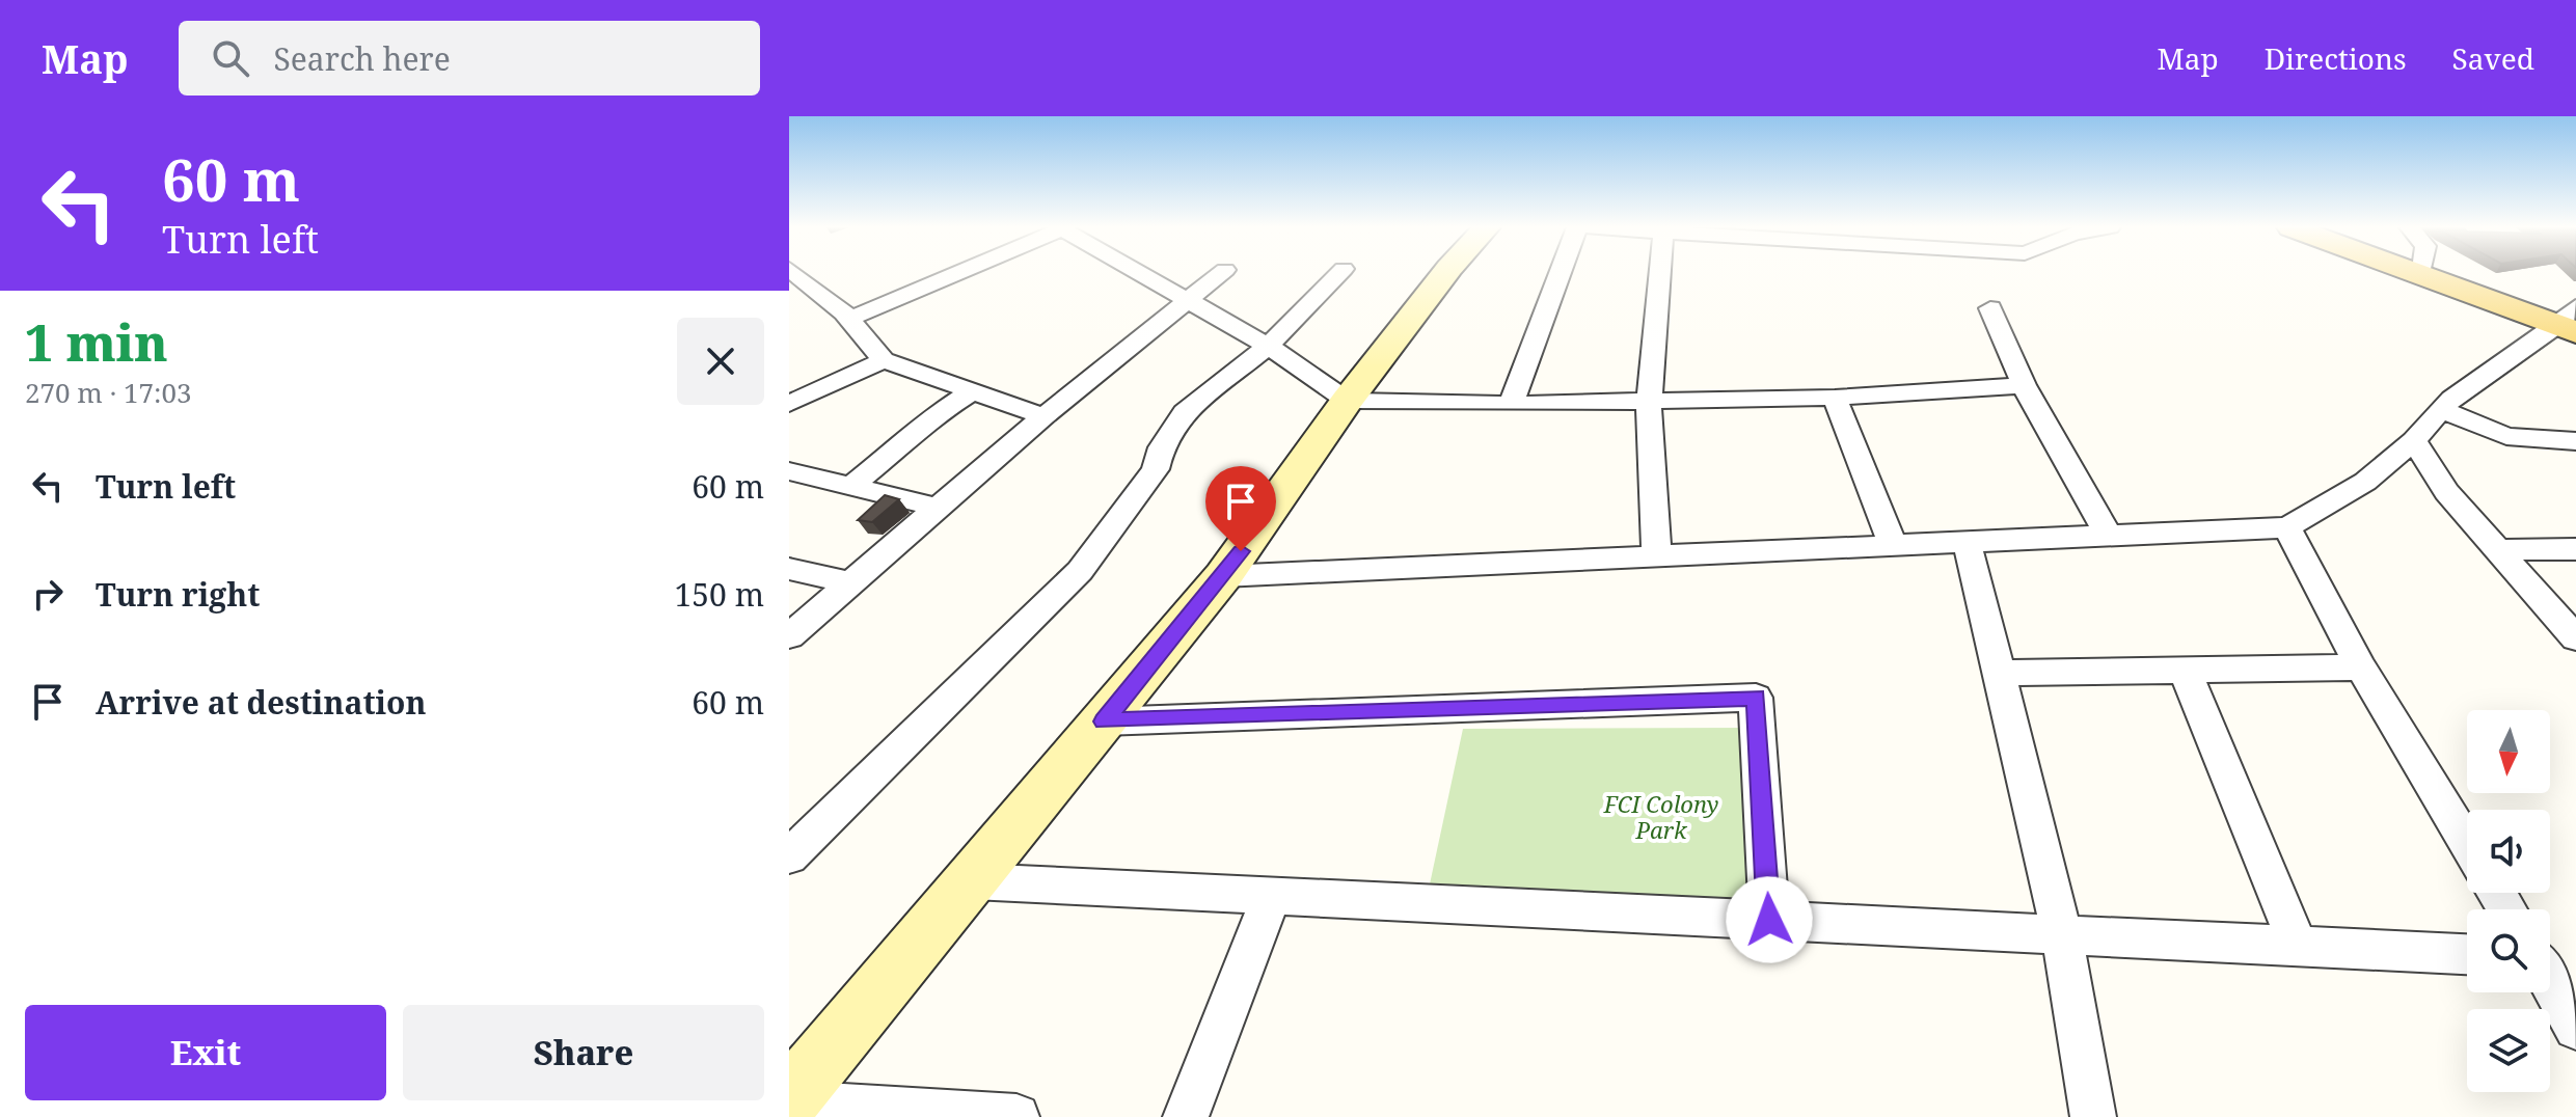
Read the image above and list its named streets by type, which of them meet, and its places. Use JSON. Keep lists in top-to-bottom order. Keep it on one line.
{"parks":["FCI Colony Park"],"north":"bottom","page":{"header":"Map","search":"Search here","nav":["Map","Directions","Saved"],"turn":["60 m","Turn left"],"heading":["1 min","270 m · 17:03"],"list":[{"name":"Turn left","value":"60 m"},{"name":"Turn right","value":"150 m"},{"name":"Arrive at destination","value":"60 m"}],"buttons":["Exit","Share"]}}
